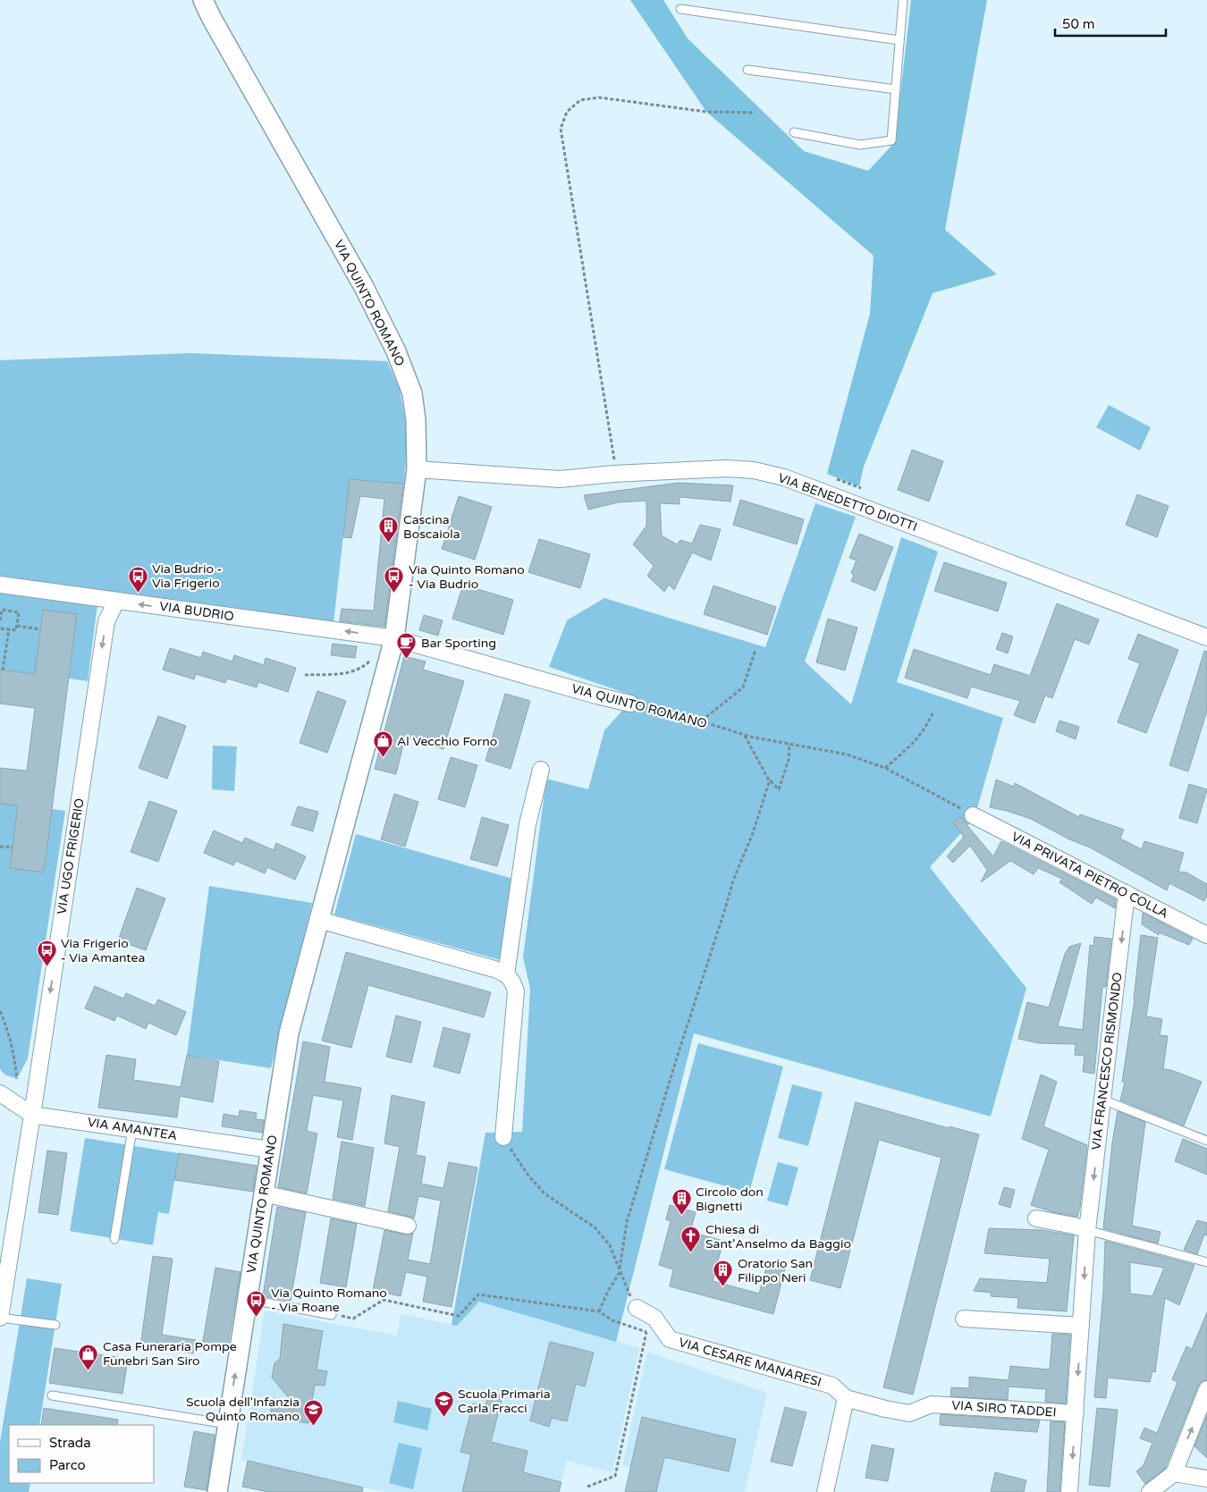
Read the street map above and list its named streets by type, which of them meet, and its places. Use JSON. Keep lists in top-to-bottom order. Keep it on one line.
{"streets":{"street":["VIA QUINTO ROMANO","VIA BENEDETTO DIOTTI","VIA BUDRIO","VIA UGO FRIGERIO","VIA PRIVATA PIETRO COLLA","VIA FRANCESCO RISMONDO","VIA AMANTEA","VIA CESARE MANARESI","VIA SIRO TADDEI"]},"crossings":[["VIA QUINTO ROMANO","VIA BENEDETTO DIOTTI"],["VIA QUINTO ROMANO","VIA BUDRIO"],["VIA QUINTO ROMANO","VIA PRIVATA PIETRO COLLA"],["VIA QUINTO ROMANO","VIA AMANTEA"],["VIA BUDRIO","VIA UGO FRIGERIO"],["VIA UGO FRIGERIO","VIA AMANTEA"],["VIA PRIVATA PIETRO COLLA","VIA FRANCESCO RISMONDO"],["VIA FRANCESCO RISMONDO","VIA SIRO TADDEI"],["VIA CESARE MANARESI","VIA SIRO TADDEI"]],"one_way":["VIA BUDRIO","VIA UGO FRIGERIO","VIA FRANCESCO RISMONDO"],"places":{"building":["Cascina Boscaiola","Circolo don Bignetti","Oratorio San Filippo Neri"],"bus stop":["Via Budrio - Via Frigerio","Via Quinto Romano - Via Budrio","Via Frigerio - Via Amantea","Via Quinto Romano - Via Roane"],"cafe":["Bar Sporting"],"shop":["Al Vecchio Forno","Casa Funeraria Pompe Funebri San Siro"],"church":["Chiesa di Sant'Anselmo da Baggio"],"school or university":["Scuola Primaria Carla Fracci","Scuola dell'Infanzia Quinto Romano"]},"legend":["Strada","Parco"],"scale_bar":"50 m"}
